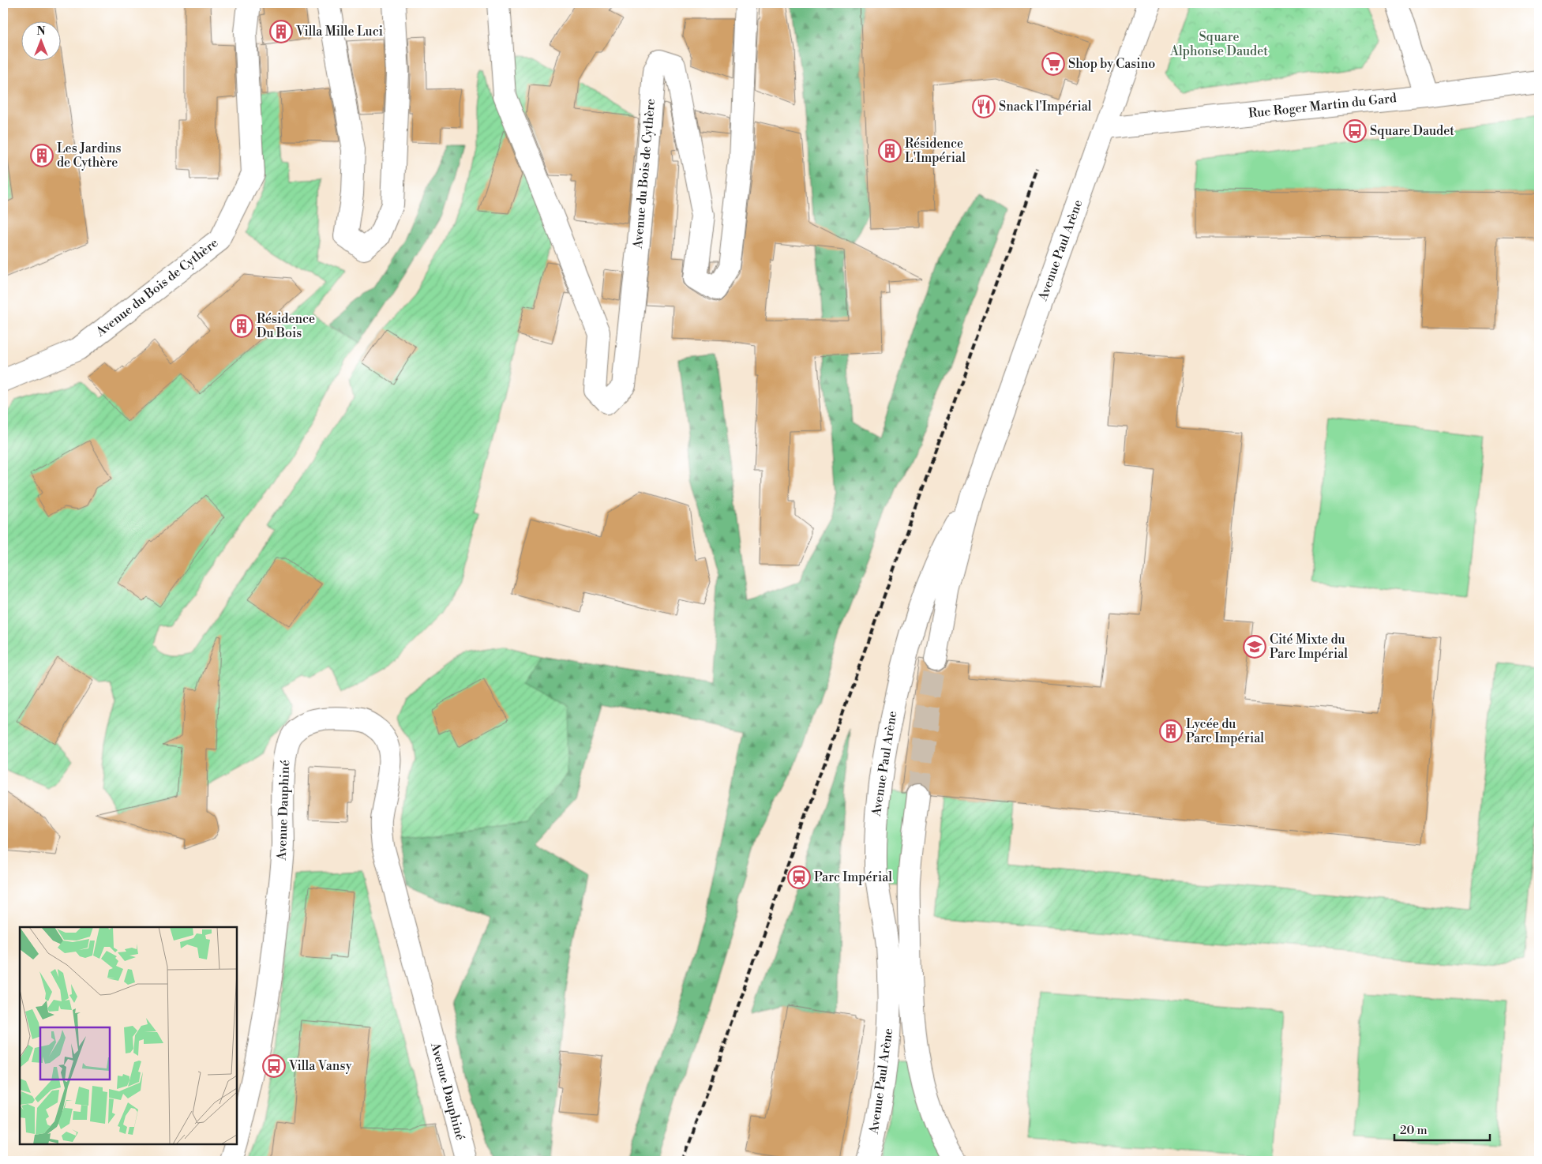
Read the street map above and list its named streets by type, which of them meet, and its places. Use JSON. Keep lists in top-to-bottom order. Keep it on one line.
{"streets":{"street":["Rue Roger Martin du Gard","Avenue du Bois de Cythère","Avenue Paul Arène","Avenue Dauphiné"]},"crossings":[["Rue Roger Martin du Gard","Avenue Paul Arène"]],"parks":["Square Alphonse Daudet"],"places":{"building":["Villa Mille Luci","Résidence L'Impérial","Les Jardins de Cythère","Résidence Du Bois","Lycée du Parc Impérial"],"supermarket":["Shop by Casino"],"restaurant":["Snack l'Impérial"],"bus stop":["Square Daudet","Villa Vansy"],"school or university":["Cité Mixte du Parc Impérial"],"station":["Parc Impérial"]},"scale_bar":"20 m","north":"top"}
